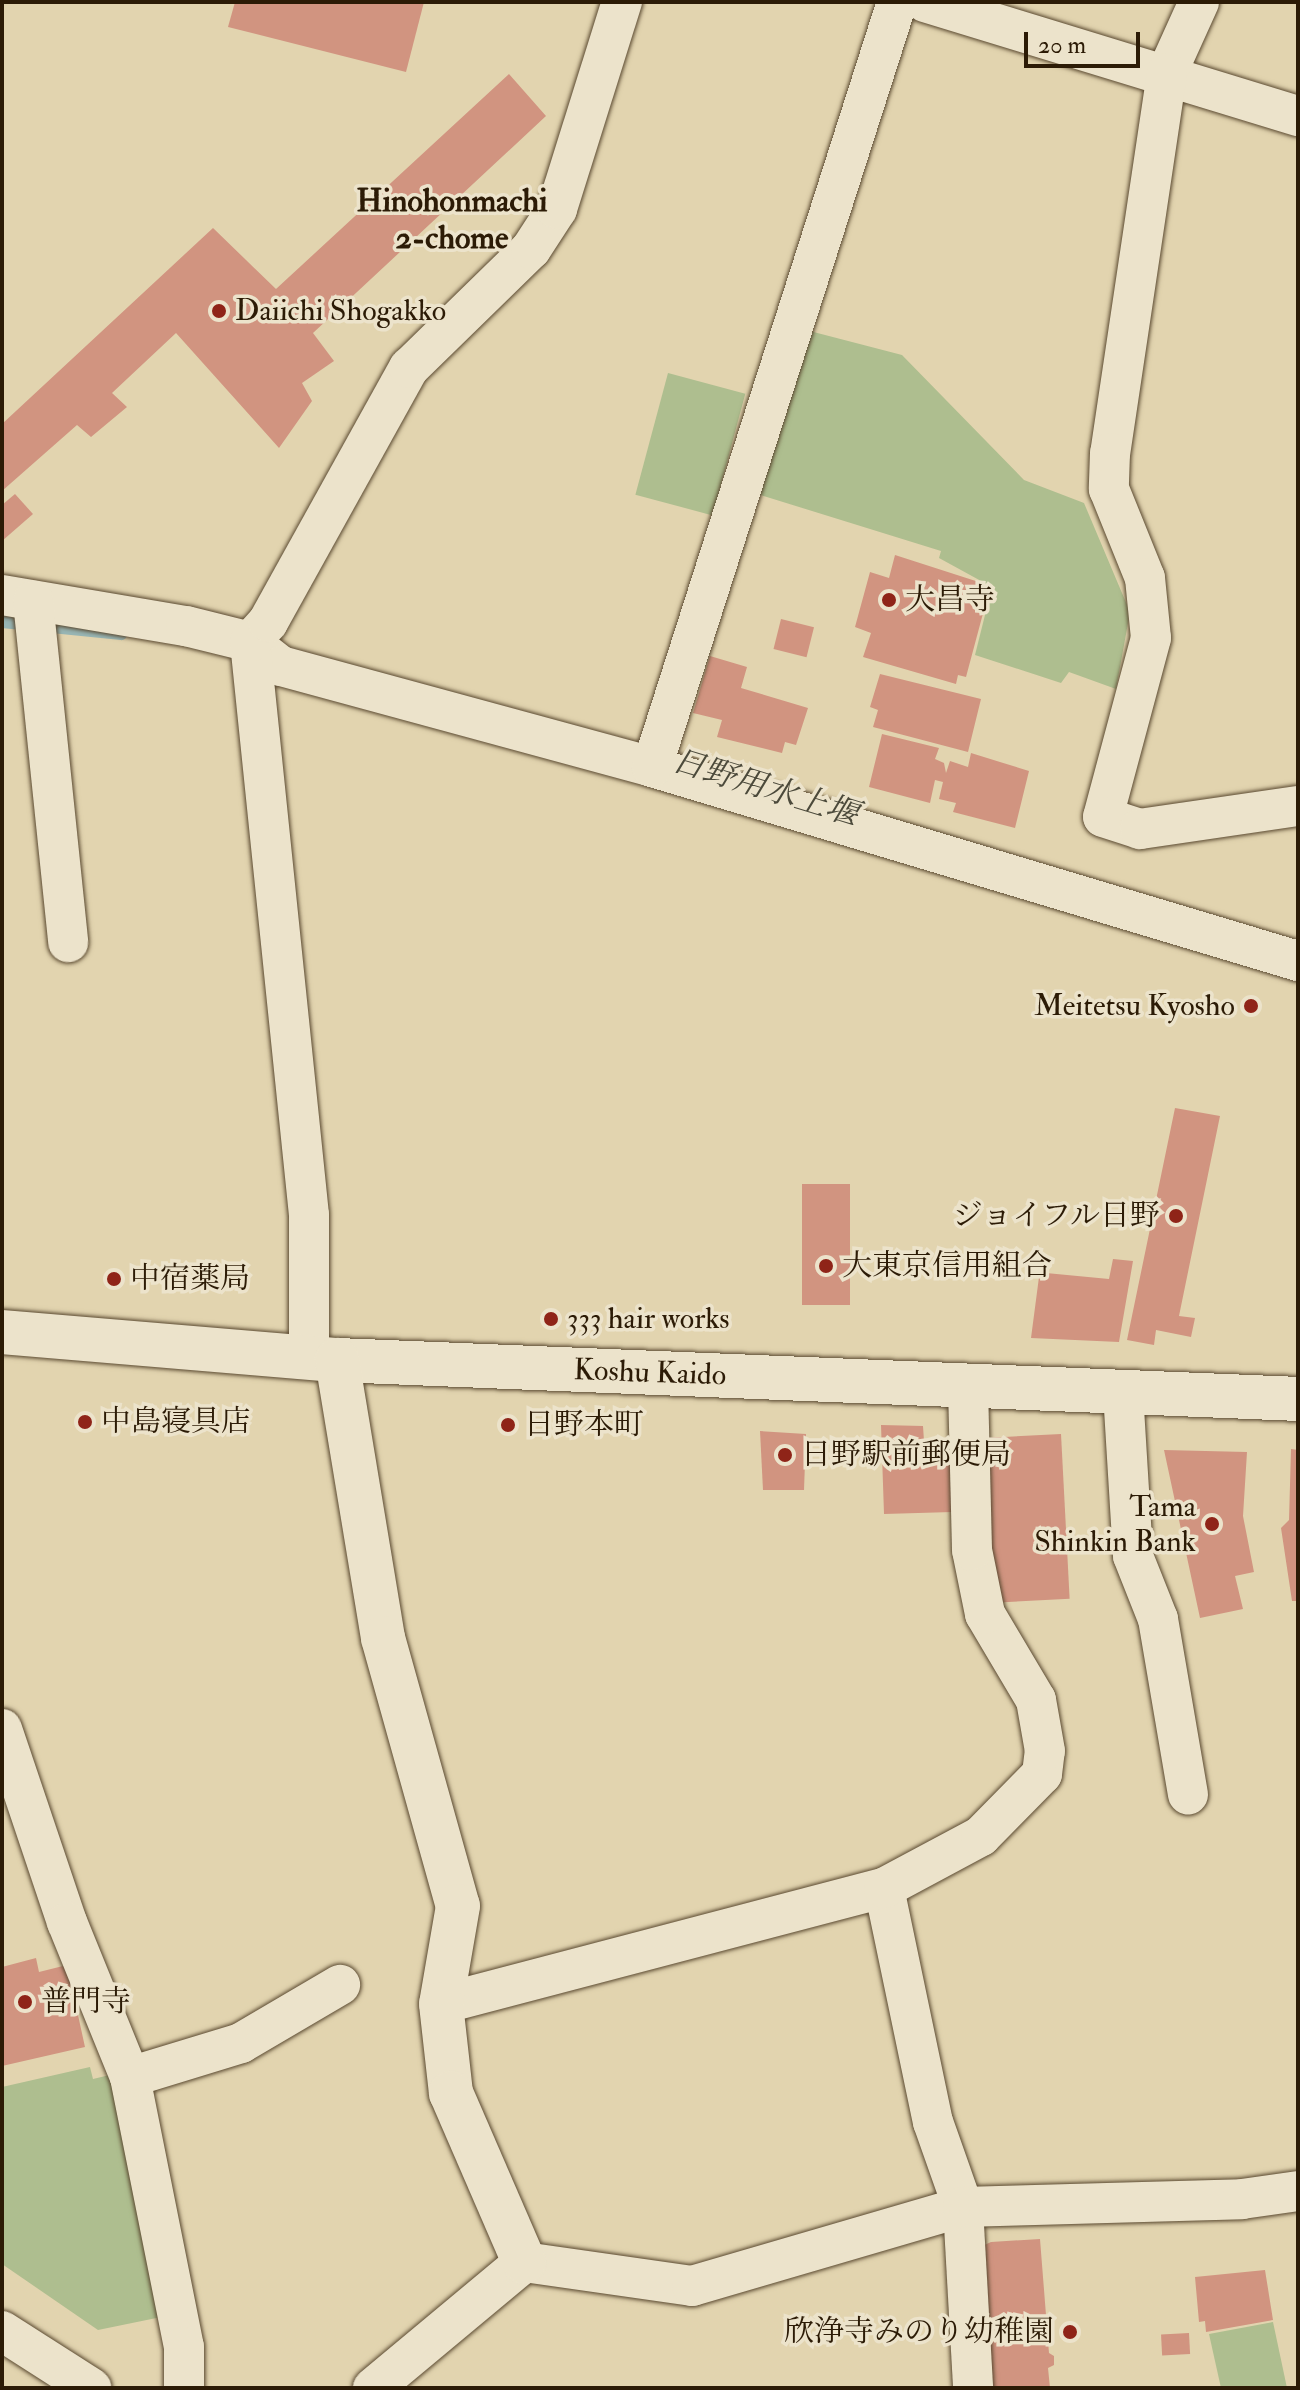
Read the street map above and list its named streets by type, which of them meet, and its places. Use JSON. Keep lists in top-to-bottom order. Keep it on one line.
{"streets":{"main road":["Koshu Kaido"]},"districts":["Hinohonmachi 2-chome"],"water":["日野用水上堰"],"places":["Daiichi Shogakko","大昌寺","Meitetsu Kyosho","ジョイフル日野","大東京信用組合","中宿薬局","333 hair works","中島寝具店","日野本町","日野駅前郵便局","Tama Shinkin Bank","普門寺","欣浄寺みのり幼稚園"],"scale_bar":"20 m"}
